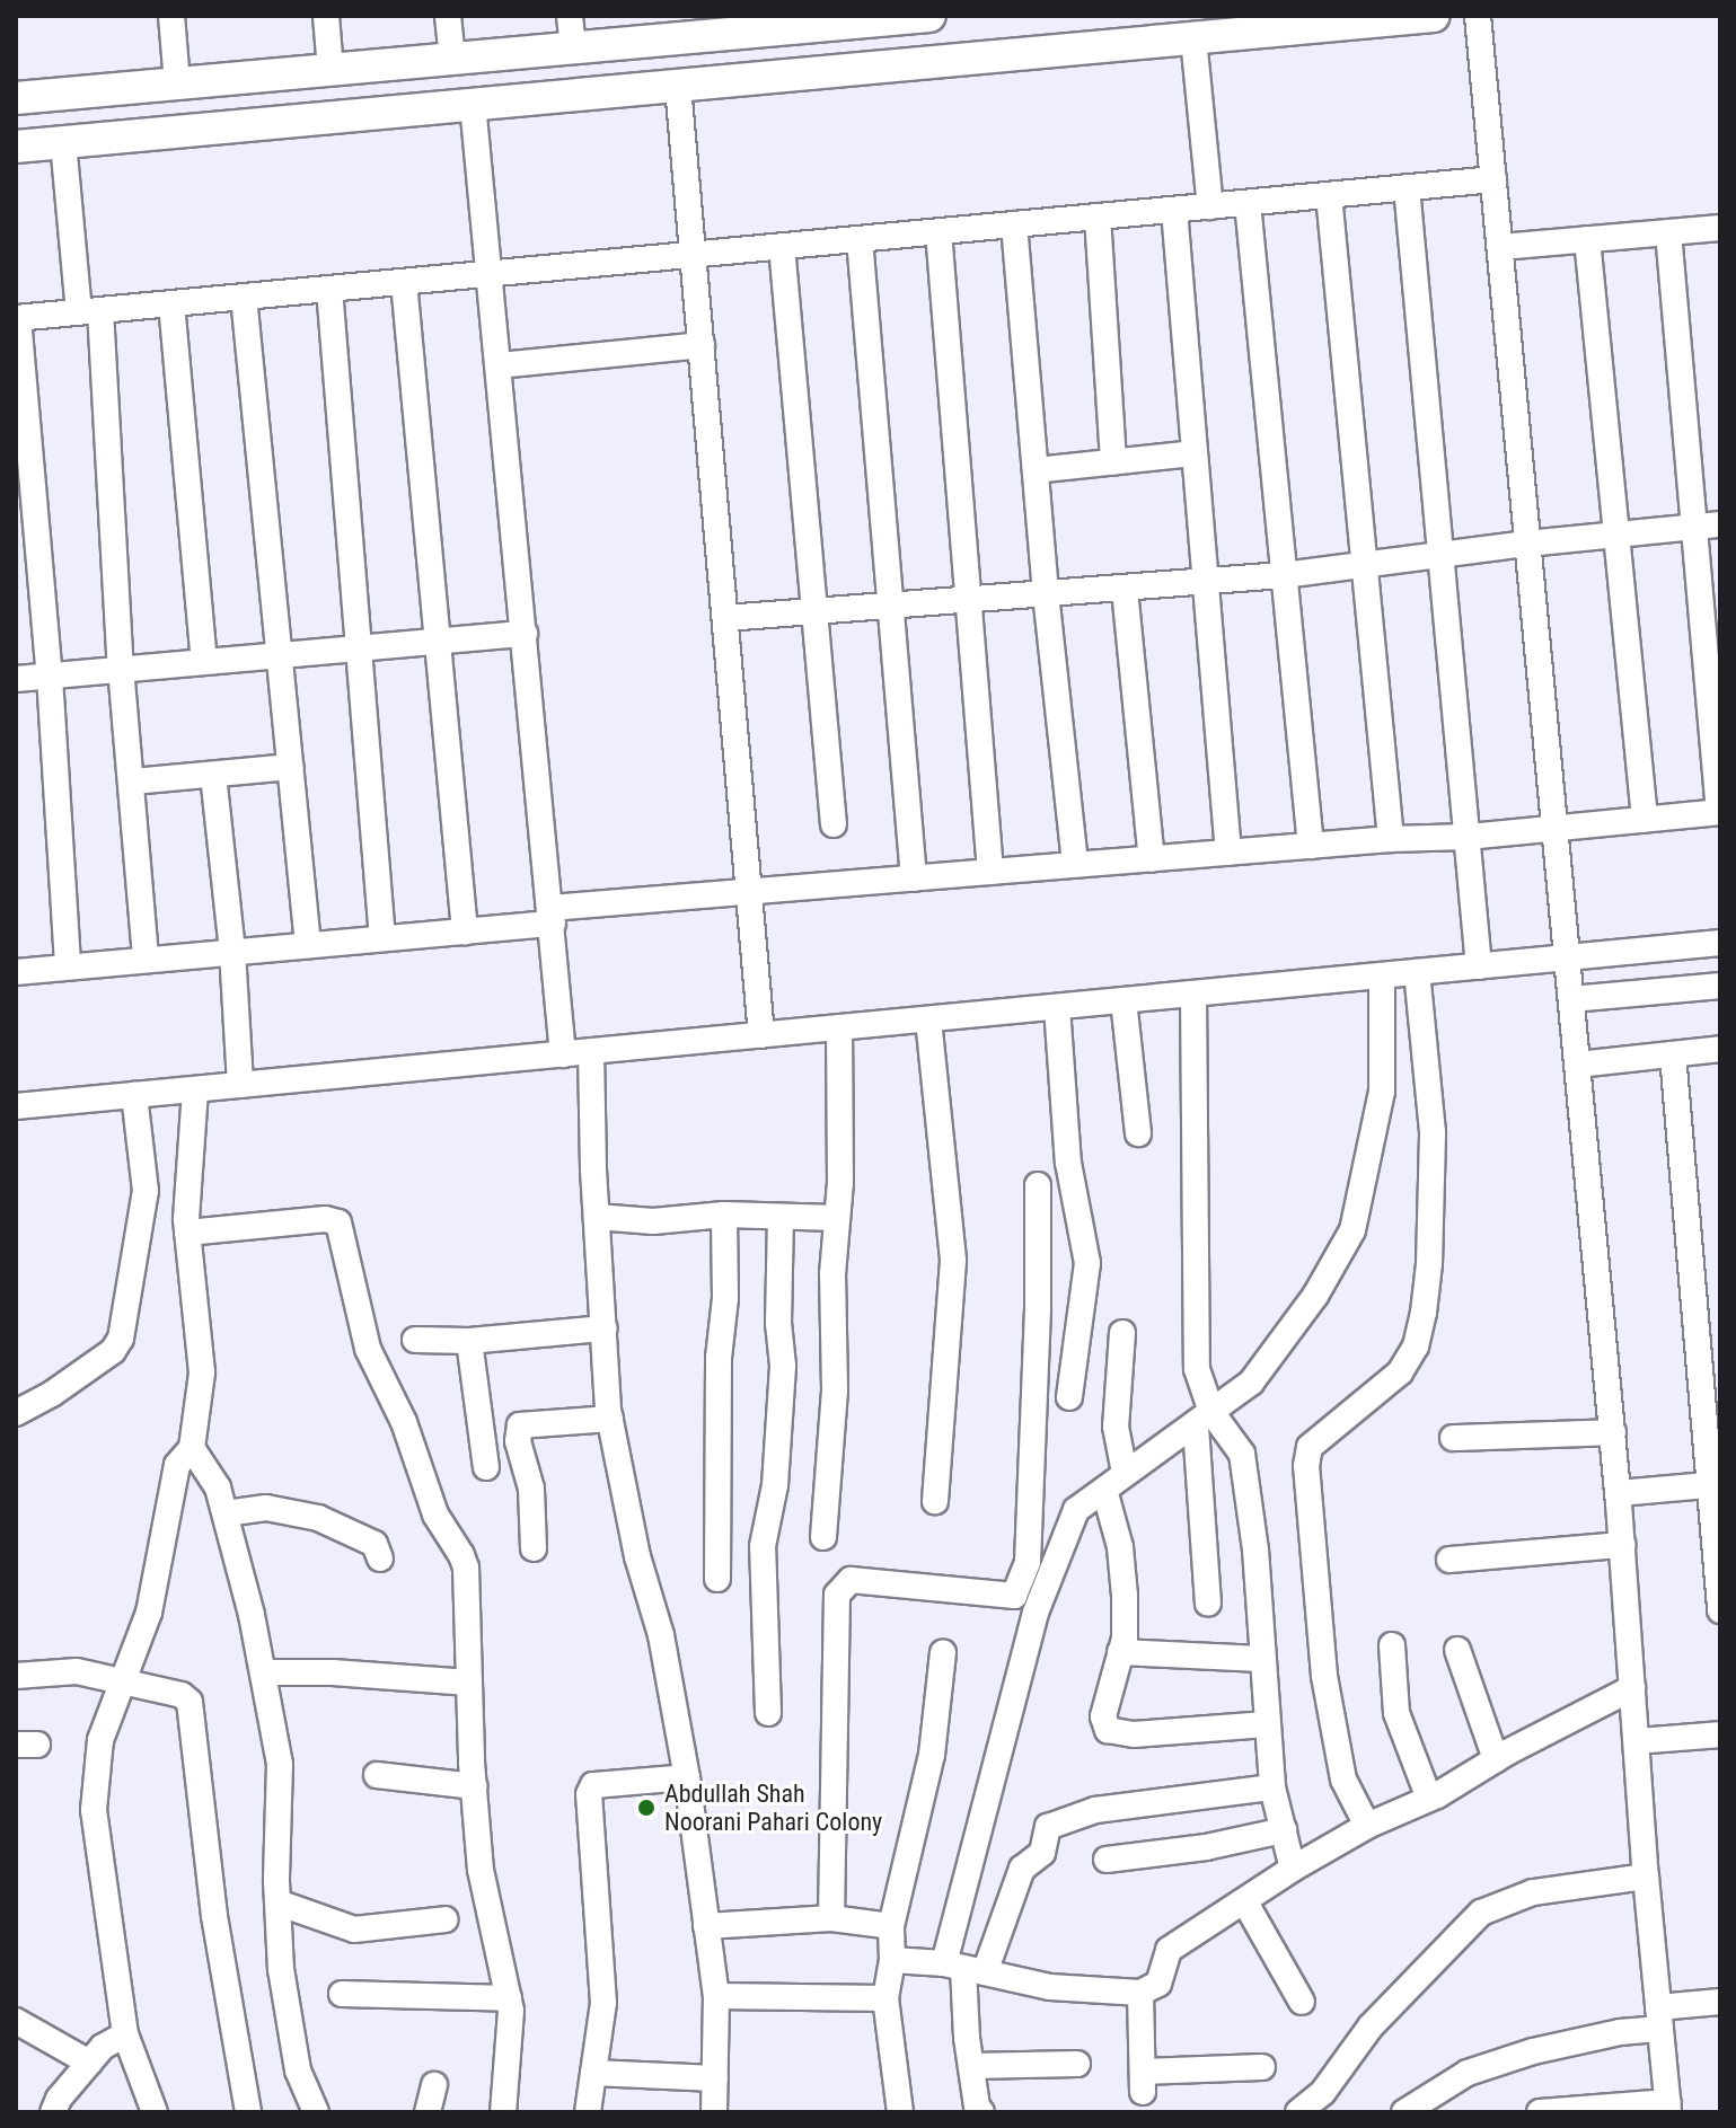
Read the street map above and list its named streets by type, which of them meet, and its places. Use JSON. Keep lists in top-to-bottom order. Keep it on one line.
{"places":["Abdullah Shah Noorani Pahari Colony"]}
